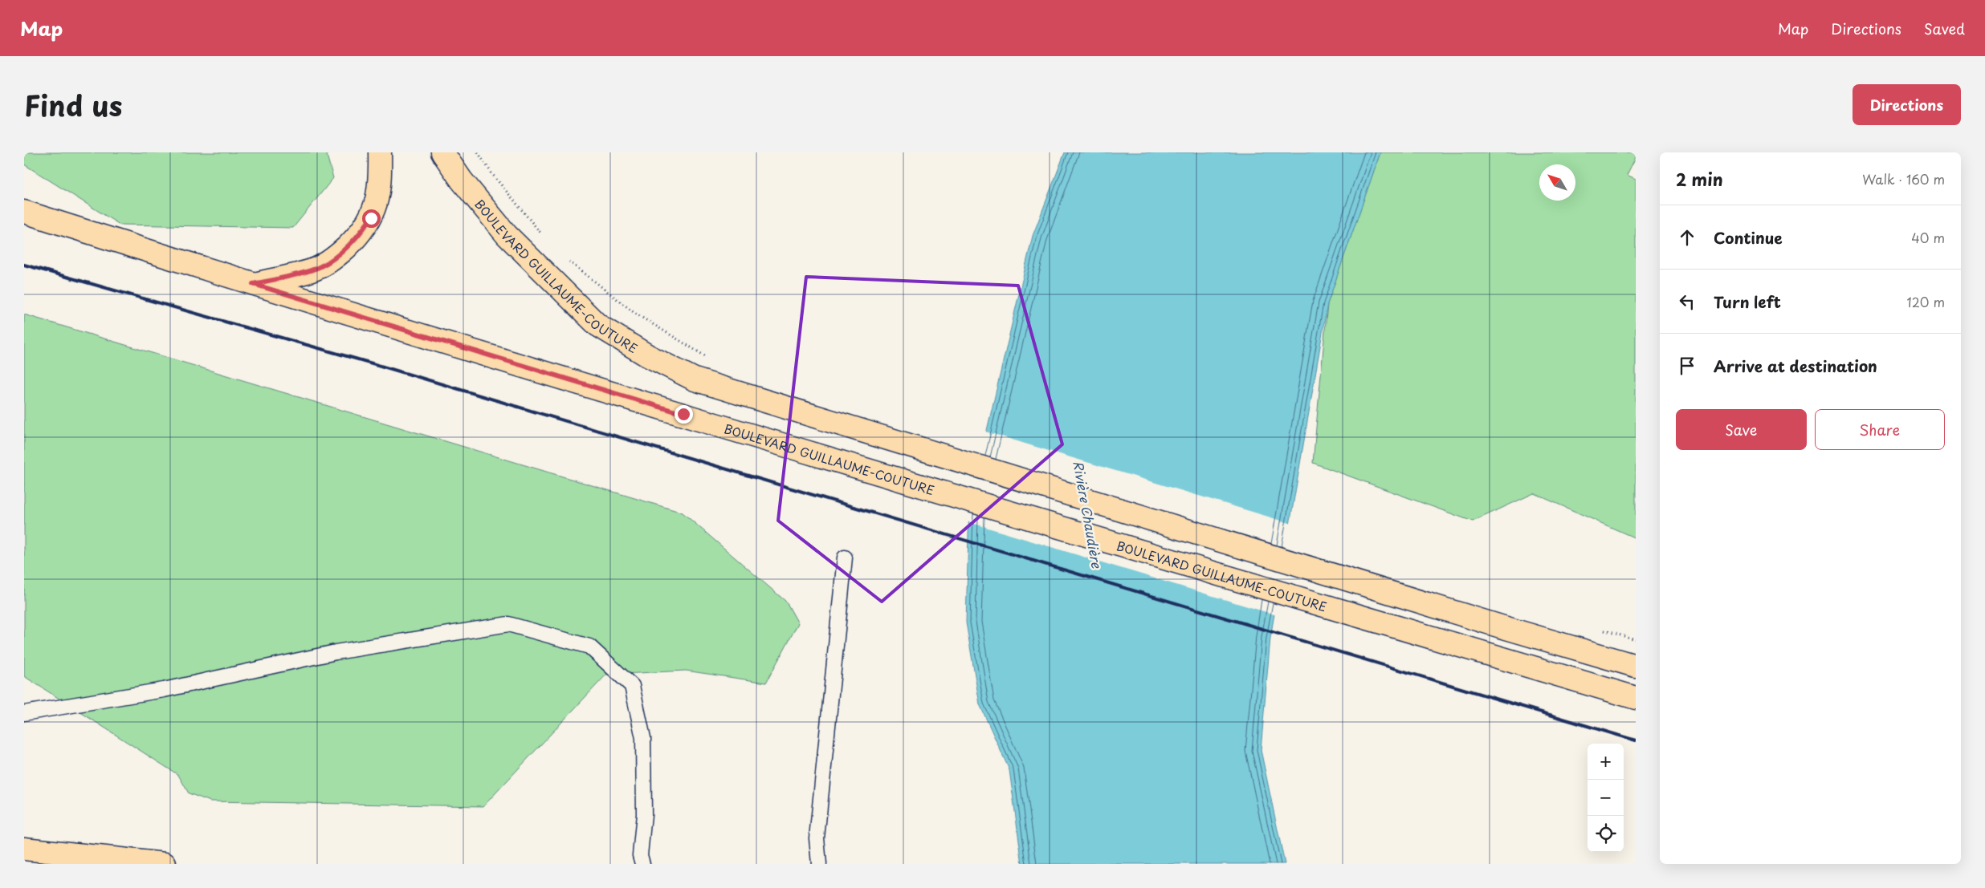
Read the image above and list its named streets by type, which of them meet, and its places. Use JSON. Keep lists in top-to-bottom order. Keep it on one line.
{"streets":{"main road":["BOULEVARD GUILLAUME-COUTURE"]},"water":["Rivière Chaudière"],"north":"top left","page":{"header":"Map","nav":["Map","Directions","Saved"],"title":"Find us","buttons":["Directions",["Save","Share"]],"heading":["2 min","Walk · 160 m"],"list":[["Continue","40 m"],["Turn left","120 m"],"Arrive at destination"],"map_buttons":["+","−"]}}
